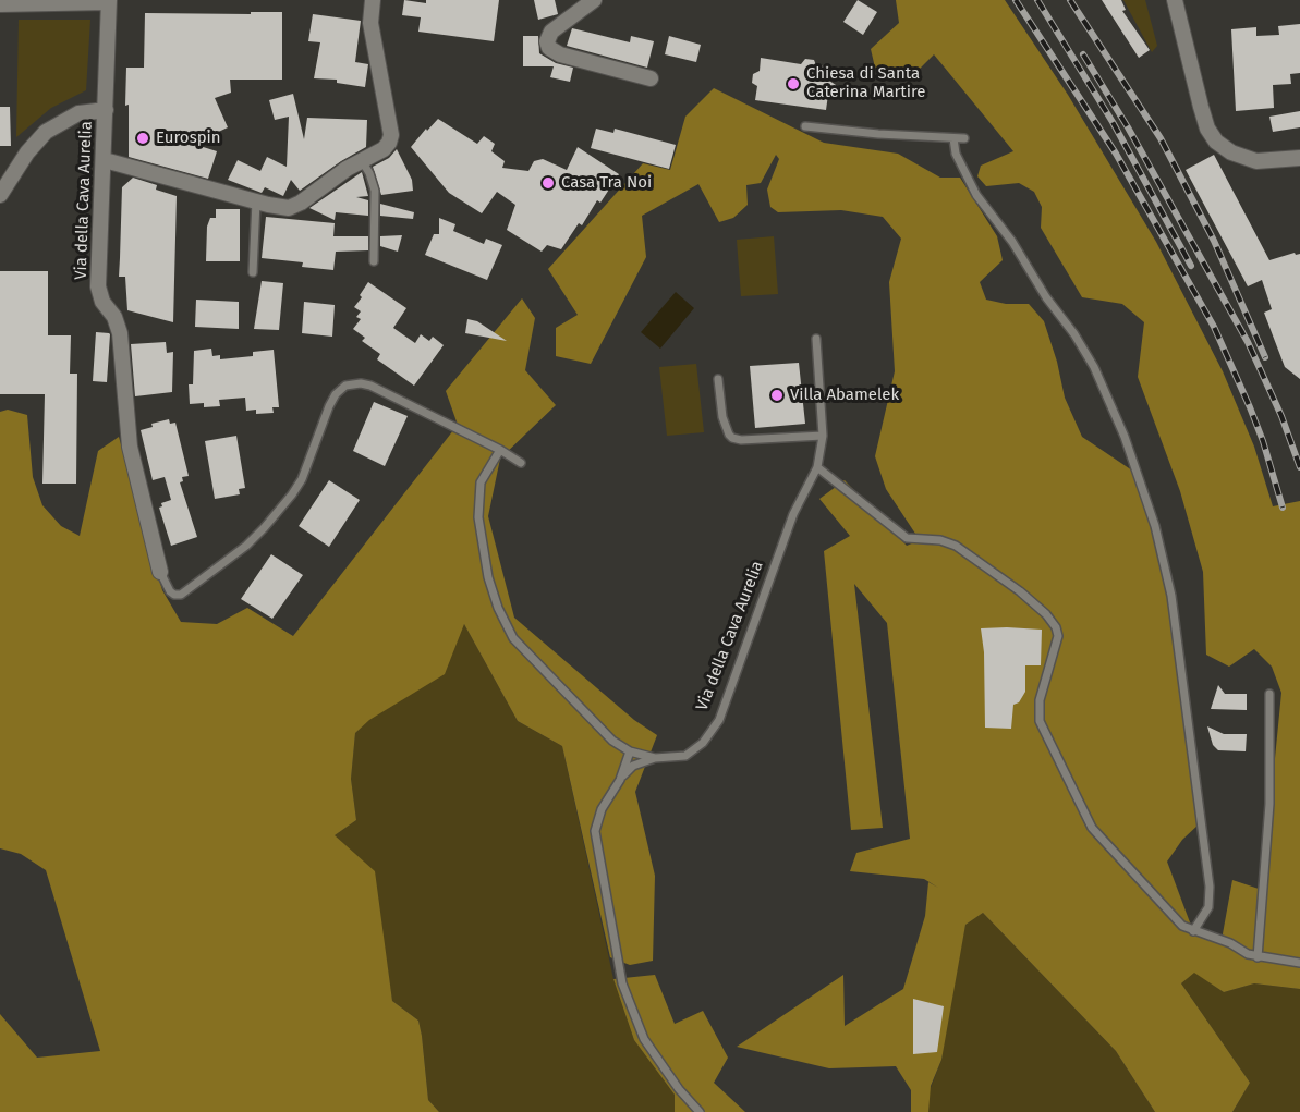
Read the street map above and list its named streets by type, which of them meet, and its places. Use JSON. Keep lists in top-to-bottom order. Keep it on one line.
{"streets":{"street":["Via della Cava Aurelia"]},"places":["Chiesa di Santa Caterina Martire","Eurospin","Casa Tra Noi","Villa Abamelek"]}
